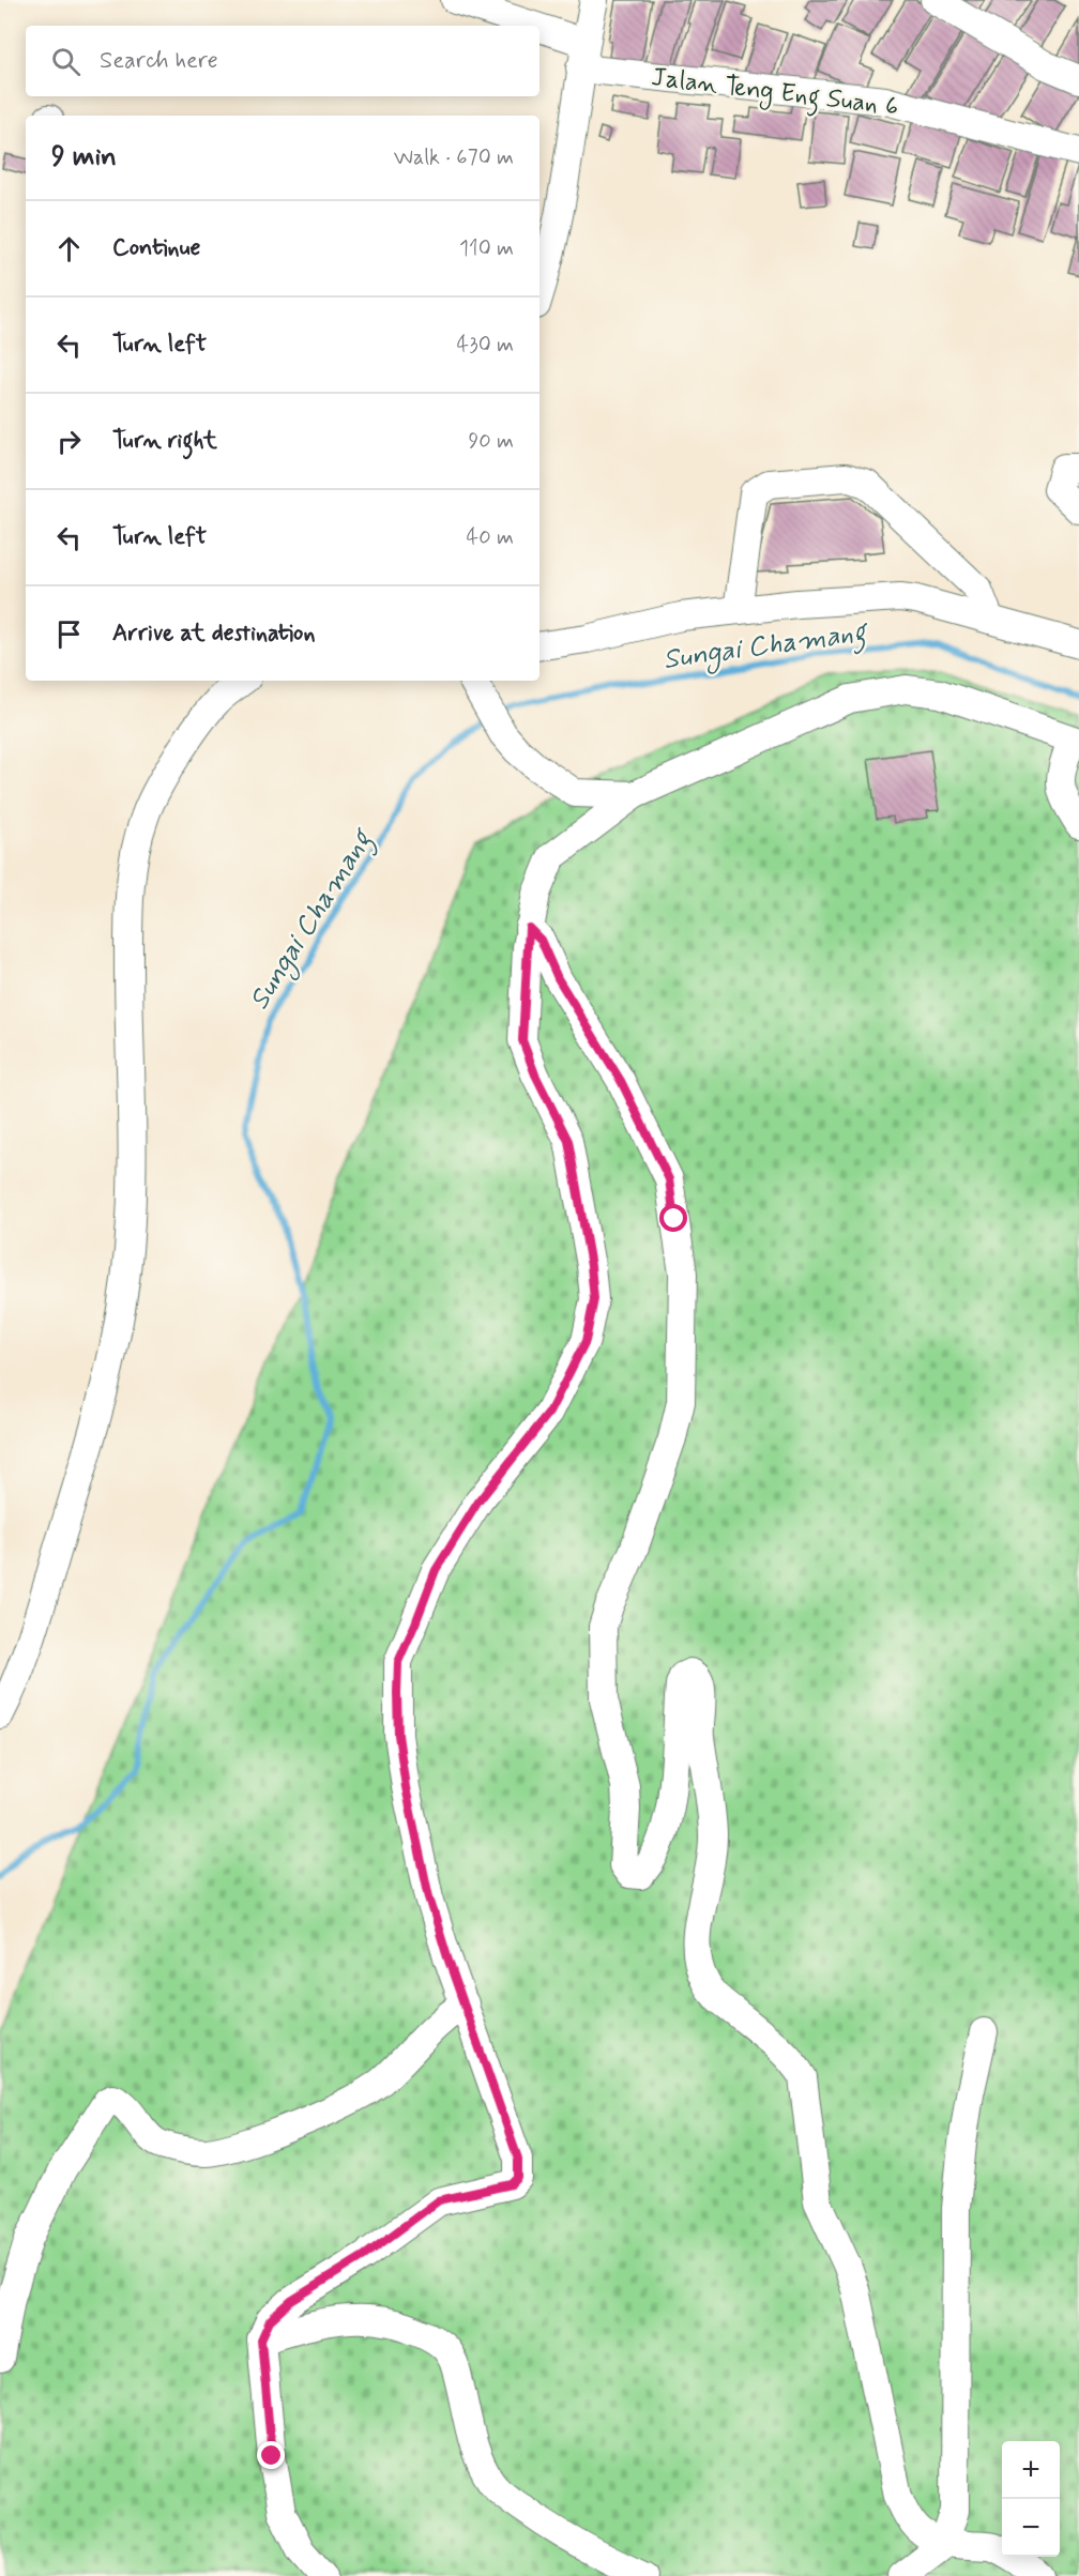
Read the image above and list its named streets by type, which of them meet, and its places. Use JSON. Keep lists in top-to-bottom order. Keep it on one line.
{"streets":{"street":["Jalan Teng Eng Suan 6"]},"water":["Sungai Chamang"],"page":{"search":"Search here","heading":["9 min","Walk · 670 m"],"list":[["Continue","110 m"],["Turn left","430 m"],["Turn right","90 m"],["Turn left","40 m"],"Arrive at destination"],"map_buttons":["+","−"]}}
